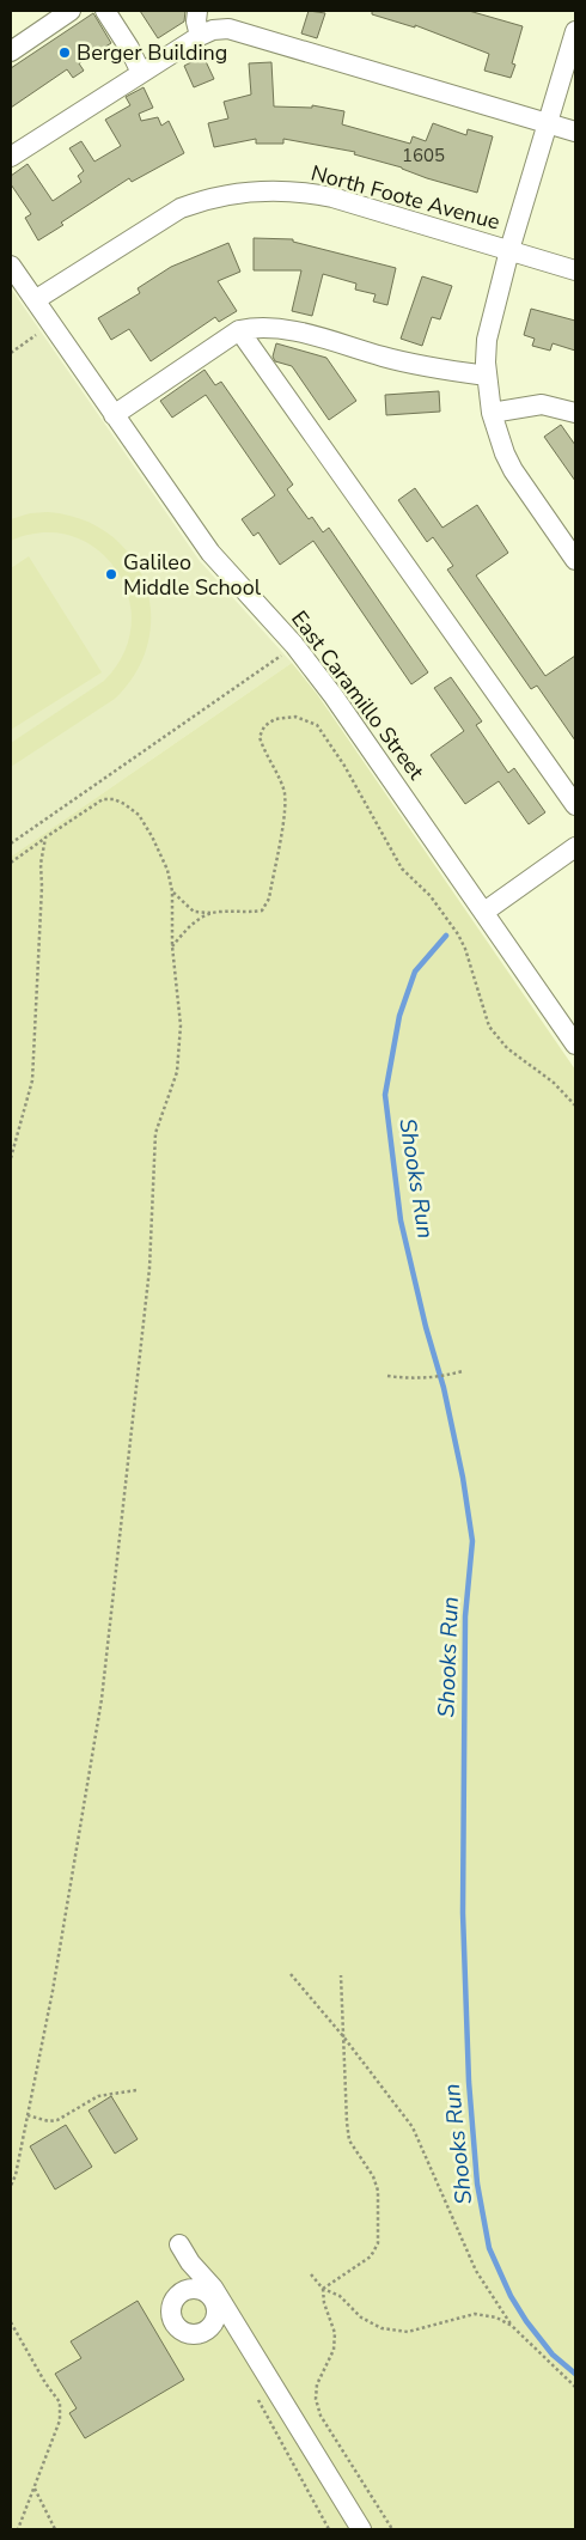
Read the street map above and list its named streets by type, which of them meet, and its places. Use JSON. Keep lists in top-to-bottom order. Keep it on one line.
{"streets":{"street":["North Foote Avenue","East Caramillo Street"]},"crossings":[["North Foote Avenue","East Caramillo Street"]],"water":["Shooks Run"],"places":["Berger Building","Galileo Middle School"],"house_numbers":["1605"]}
